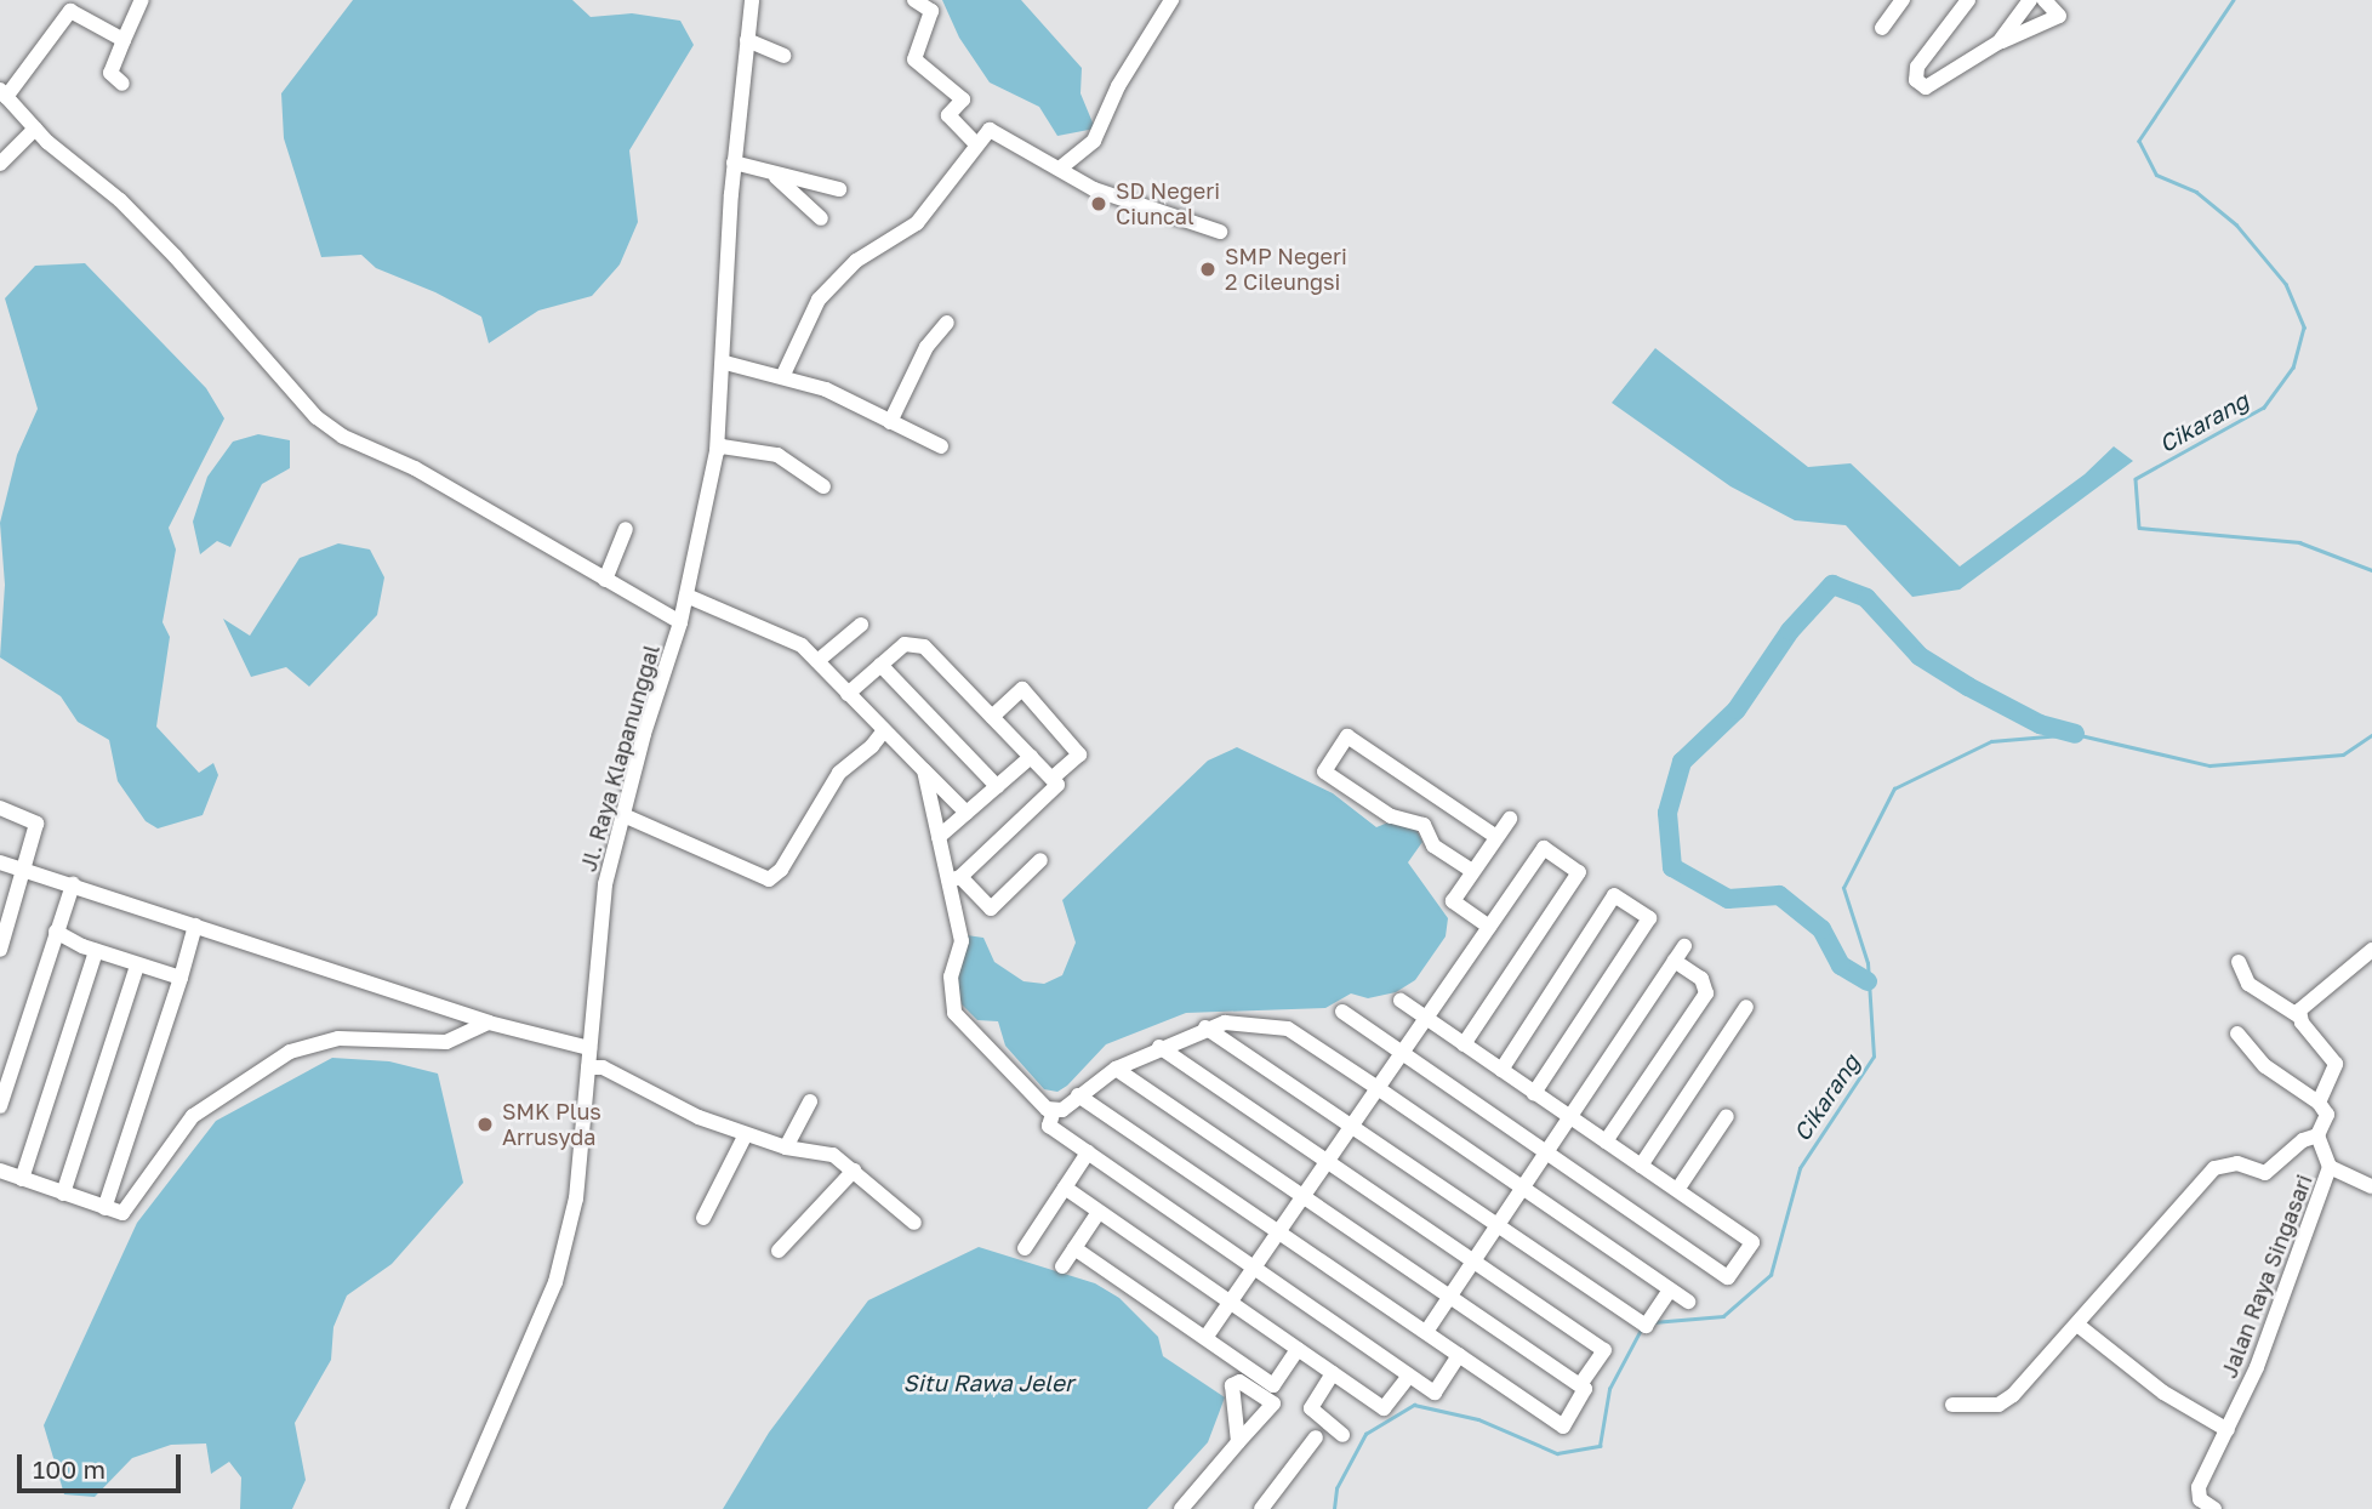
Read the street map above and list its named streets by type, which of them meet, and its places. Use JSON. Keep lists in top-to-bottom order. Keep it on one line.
{"streets":{"street":["Jl. Raya Klapanunggal","Jalan Raya Singasari"]},"water":["Cikarang","Situ Rawa Jeler"],"places":["SD Negeri Ciuncal","SMP Negeri 2 Cileungsi","SMK Plus Arrusyda"],"scale_bar":"100 m"}
